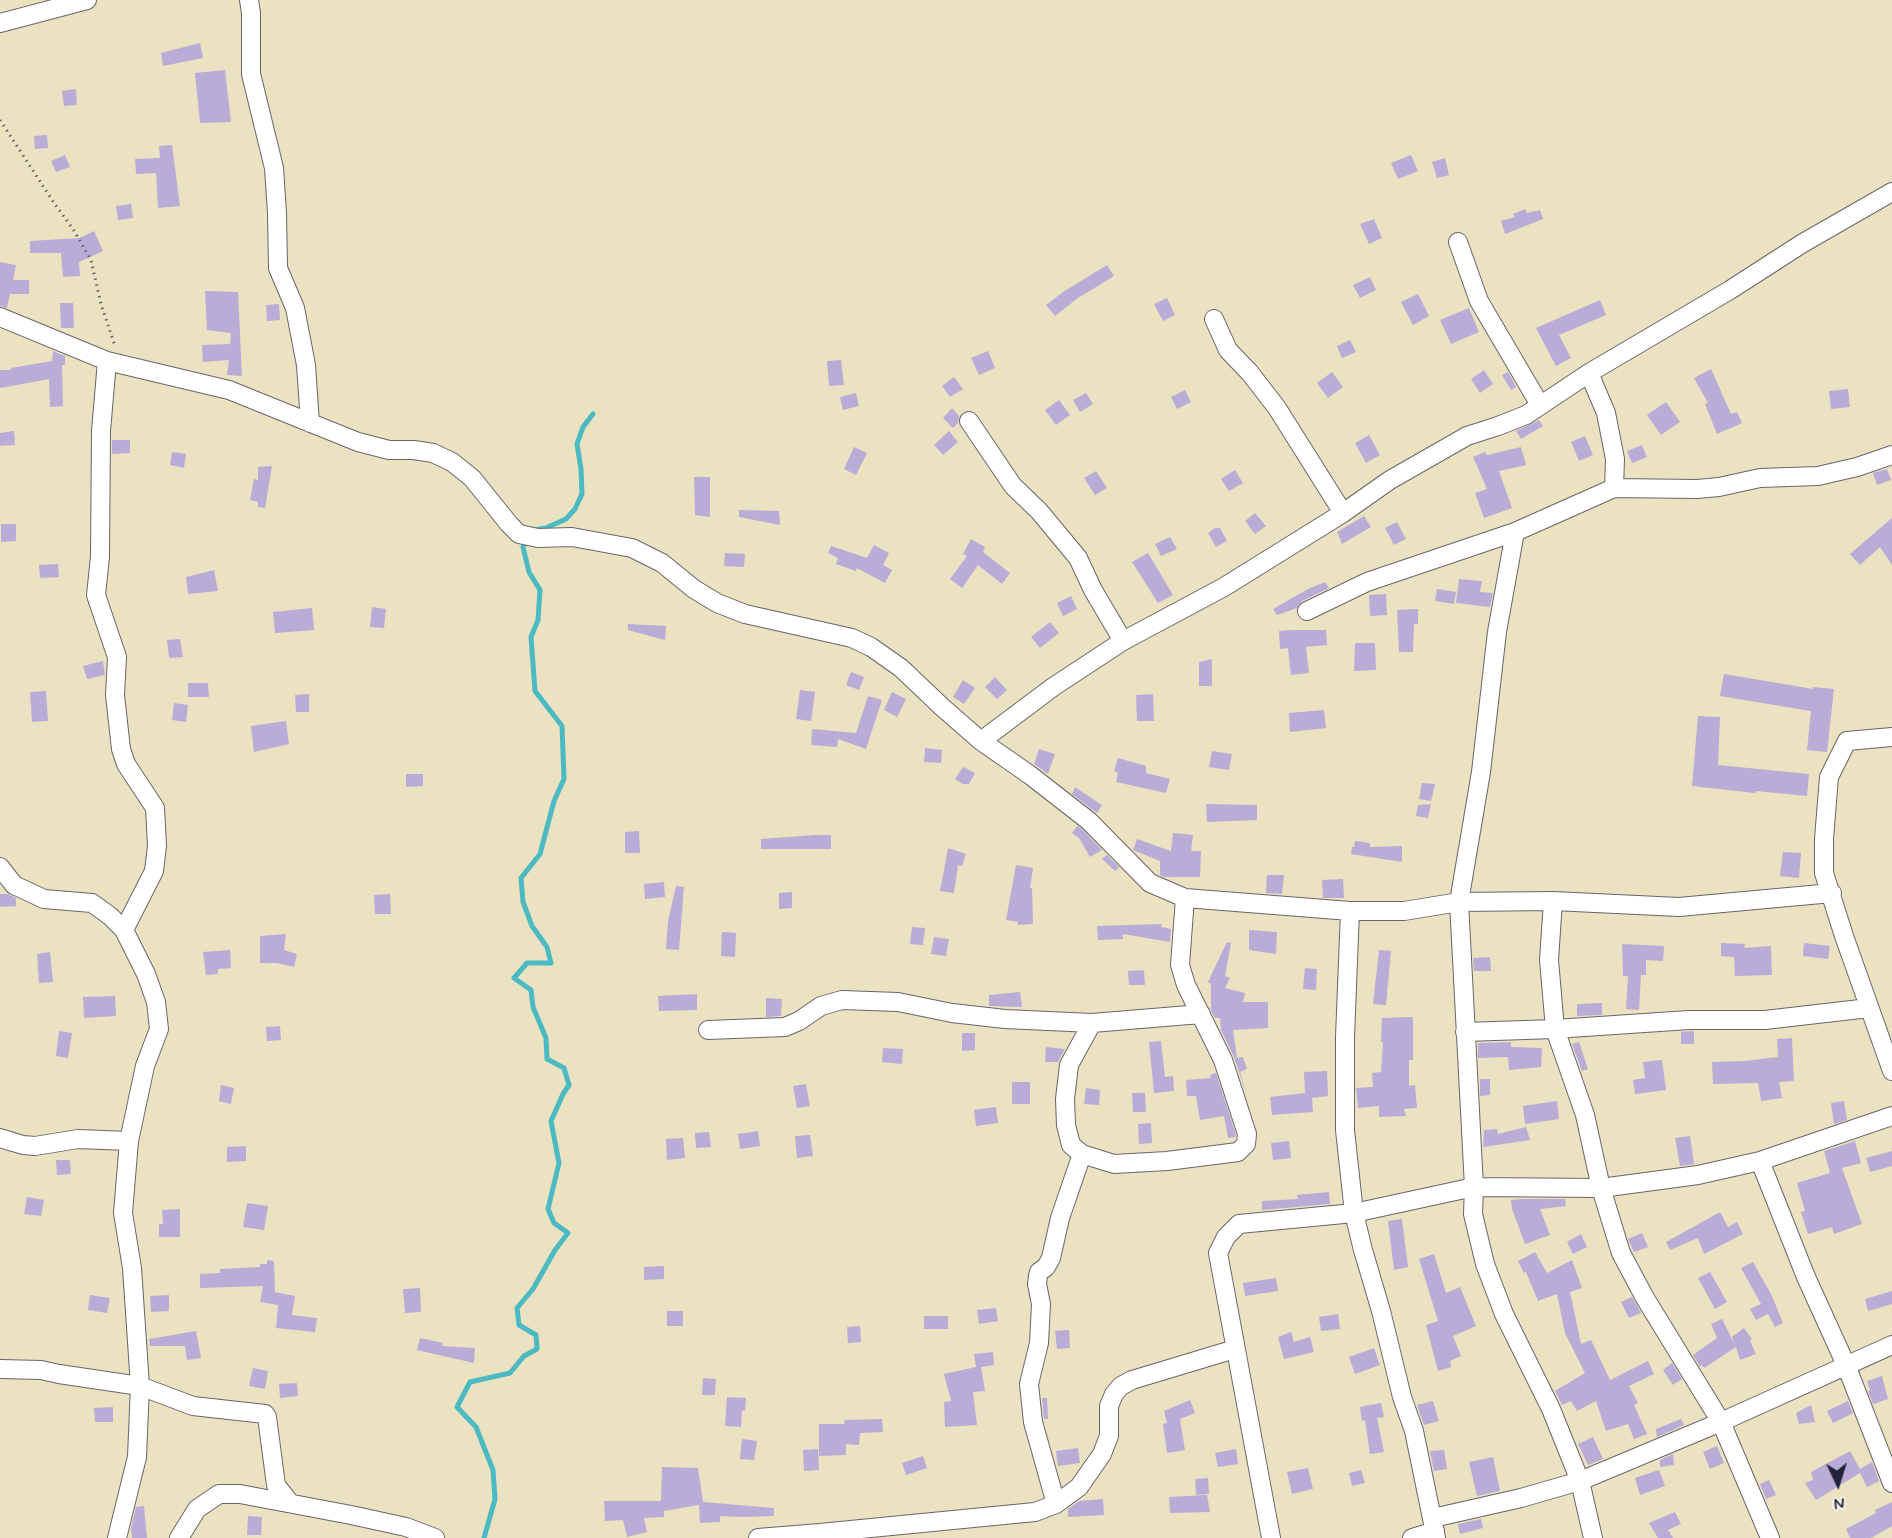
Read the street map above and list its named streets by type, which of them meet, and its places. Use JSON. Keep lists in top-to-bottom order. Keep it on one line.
{"north":"bottom"}
